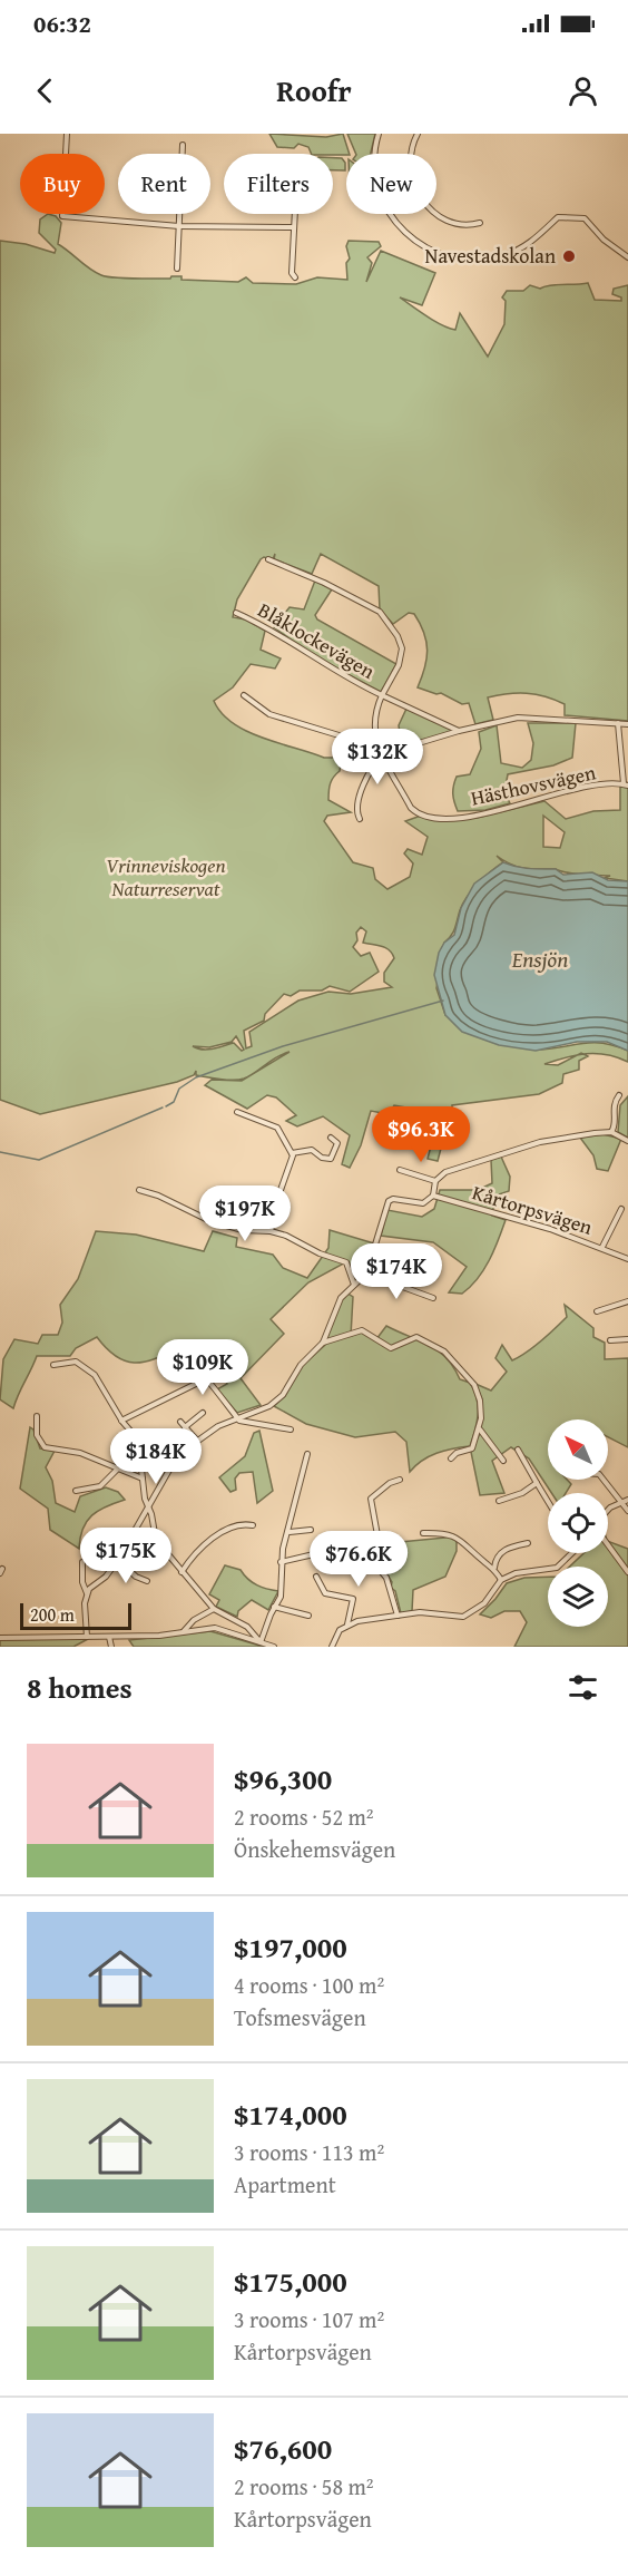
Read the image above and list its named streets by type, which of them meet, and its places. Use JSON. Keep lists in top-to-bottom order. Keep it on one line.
{"streets":{"street":["Blåklockevägen","Hästhovsvägen","Kårtorpsvägen"]},"crossings":[["Blåklockevägen","Hästhovsvägen"]],"water":["Ensjön"],"parks":["Vrinneviskogen Naturreservat"],"places":["Navestadskolan"],"scale_bar":"200 m","north":"top left","page":{"status":"06:32","header":"Roofr","chip":["Buy","Rent","Filters","New"],"price":["$132K","$96.3K","$197K","$174K","$109K","$184K","$175K","$76.6K"],"scale":"200 m","heading":"8 homes","list":[{"name":"$96,300","note":"2 rooms · 52 m² · Önskehemsvägen"},{"name":"$197,000","note":"4 rooms · 100 m² · Tofsmesvägen"},{"name":"$174,000","note":"3 rooms · 113 m² · Apartment"},{"name":"$175,000","note":"3 rooms · 107 m² · Kårtorpsvägen"},{"name":"$76,600","note":"2 rooms · 58 m² · Kårtorpsvägen"}]}}
